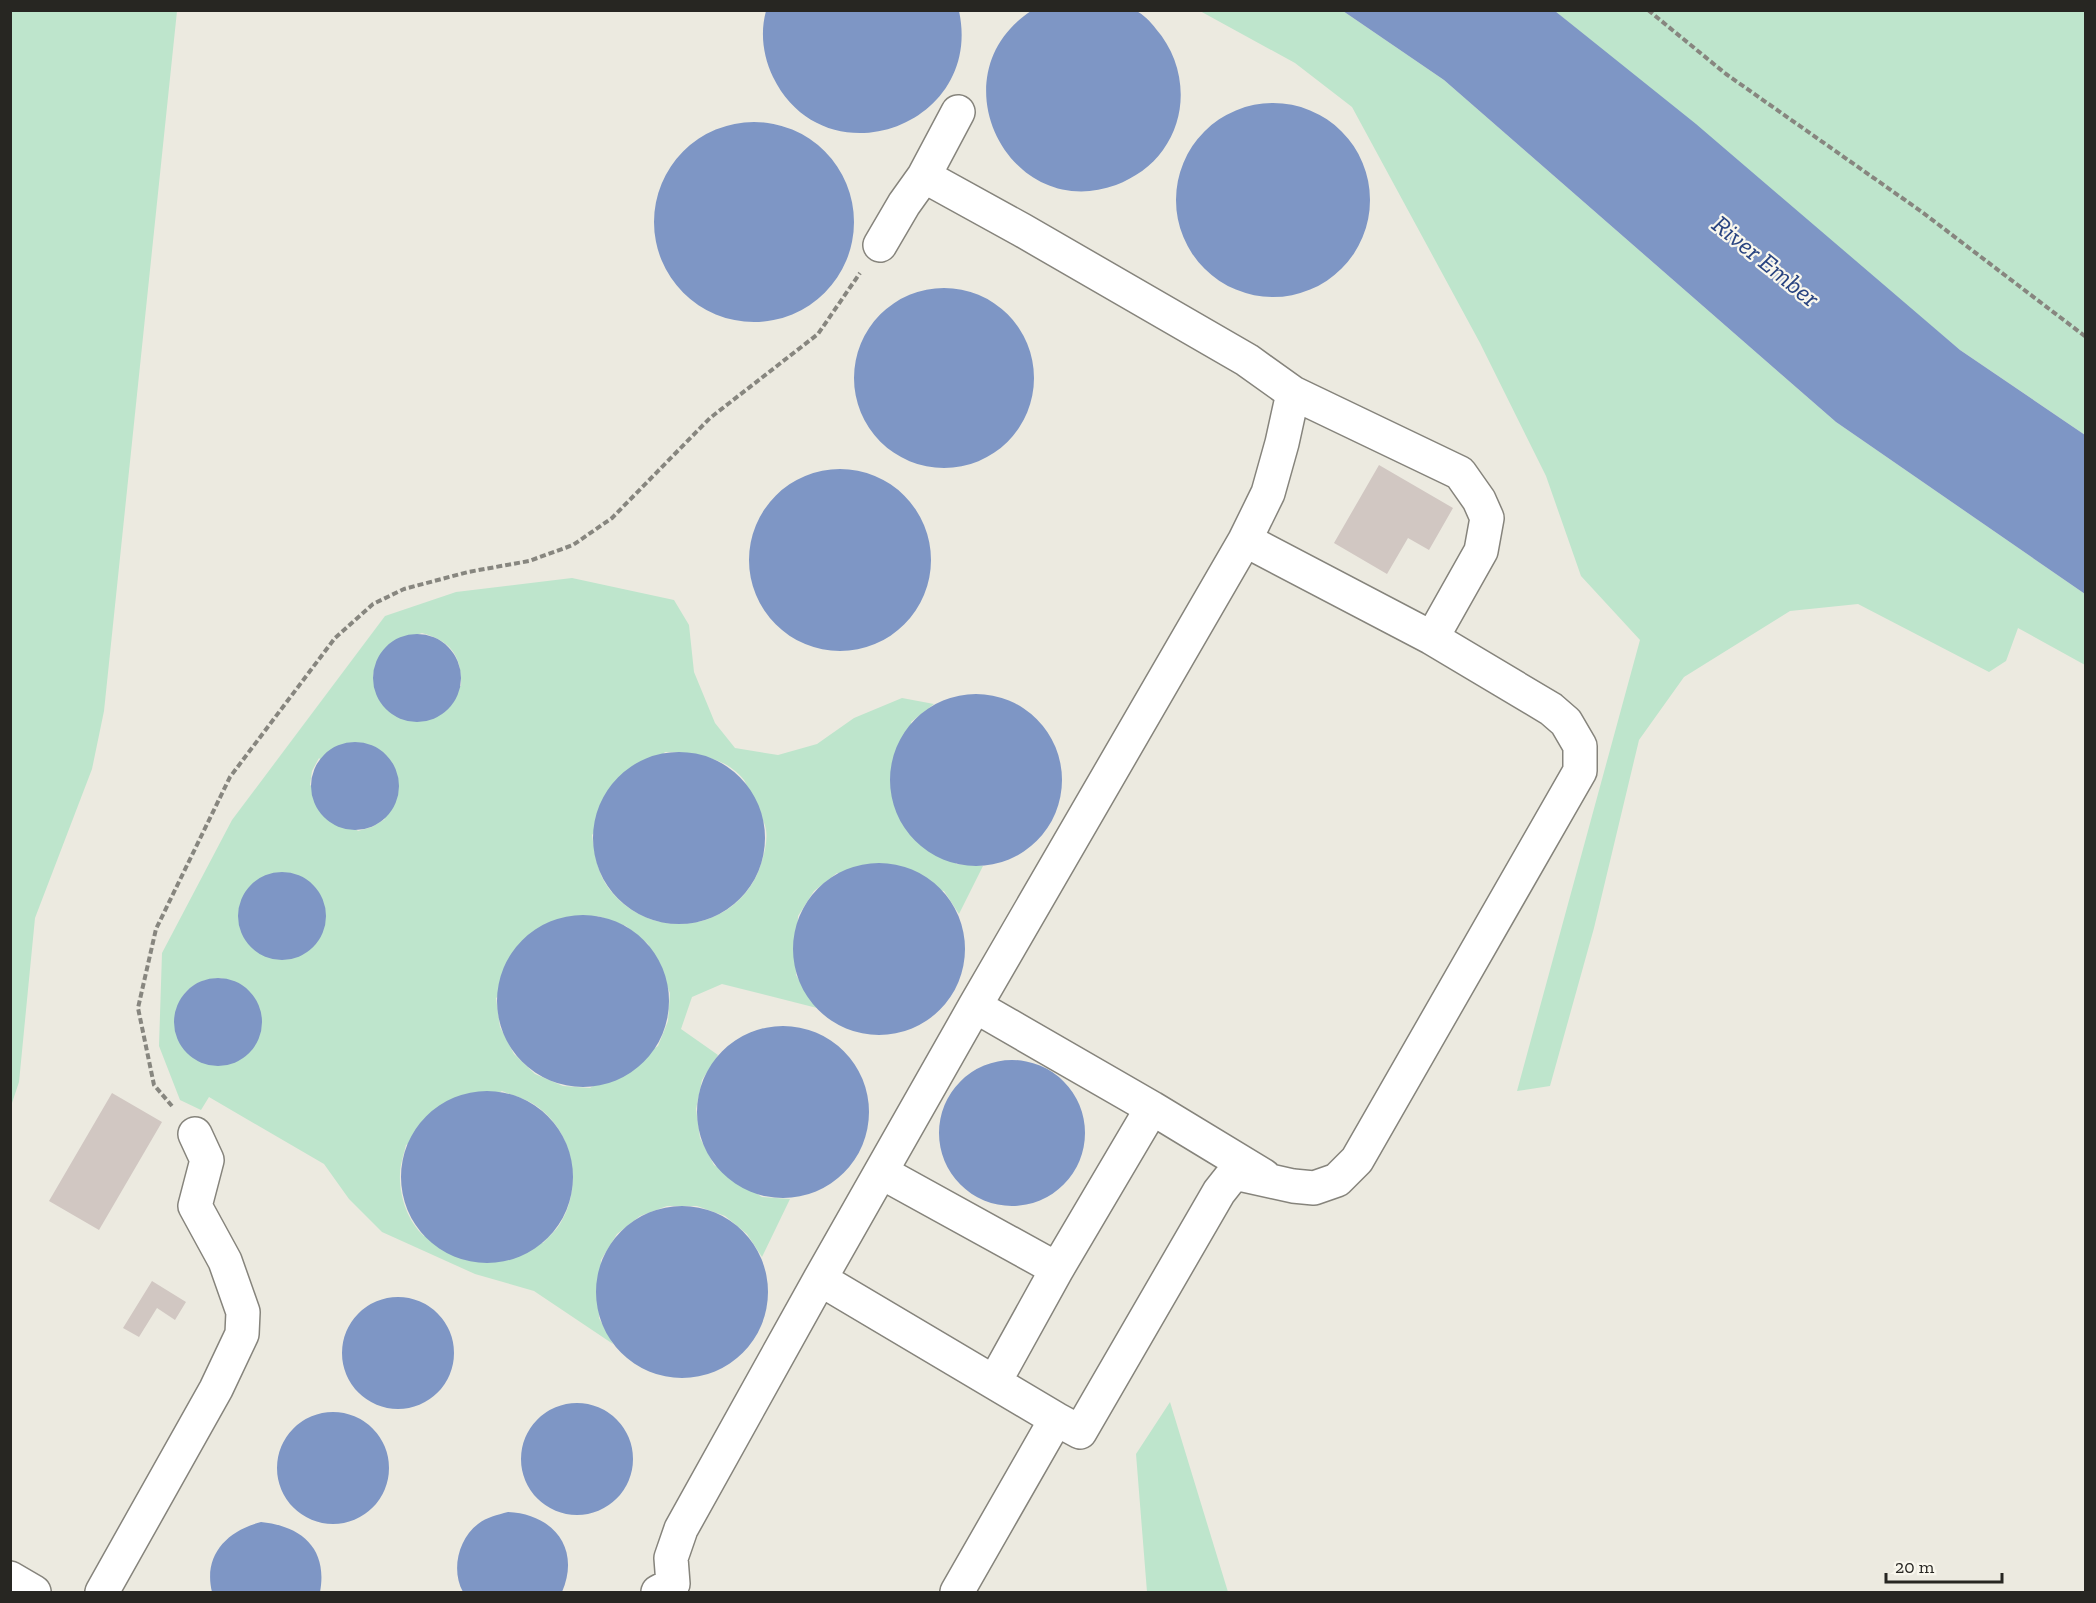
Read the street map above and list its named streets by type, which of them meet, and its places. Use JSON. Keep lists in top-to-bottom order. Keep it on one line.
{"water":["River Ember"],"scale_bar":"20 m"}
